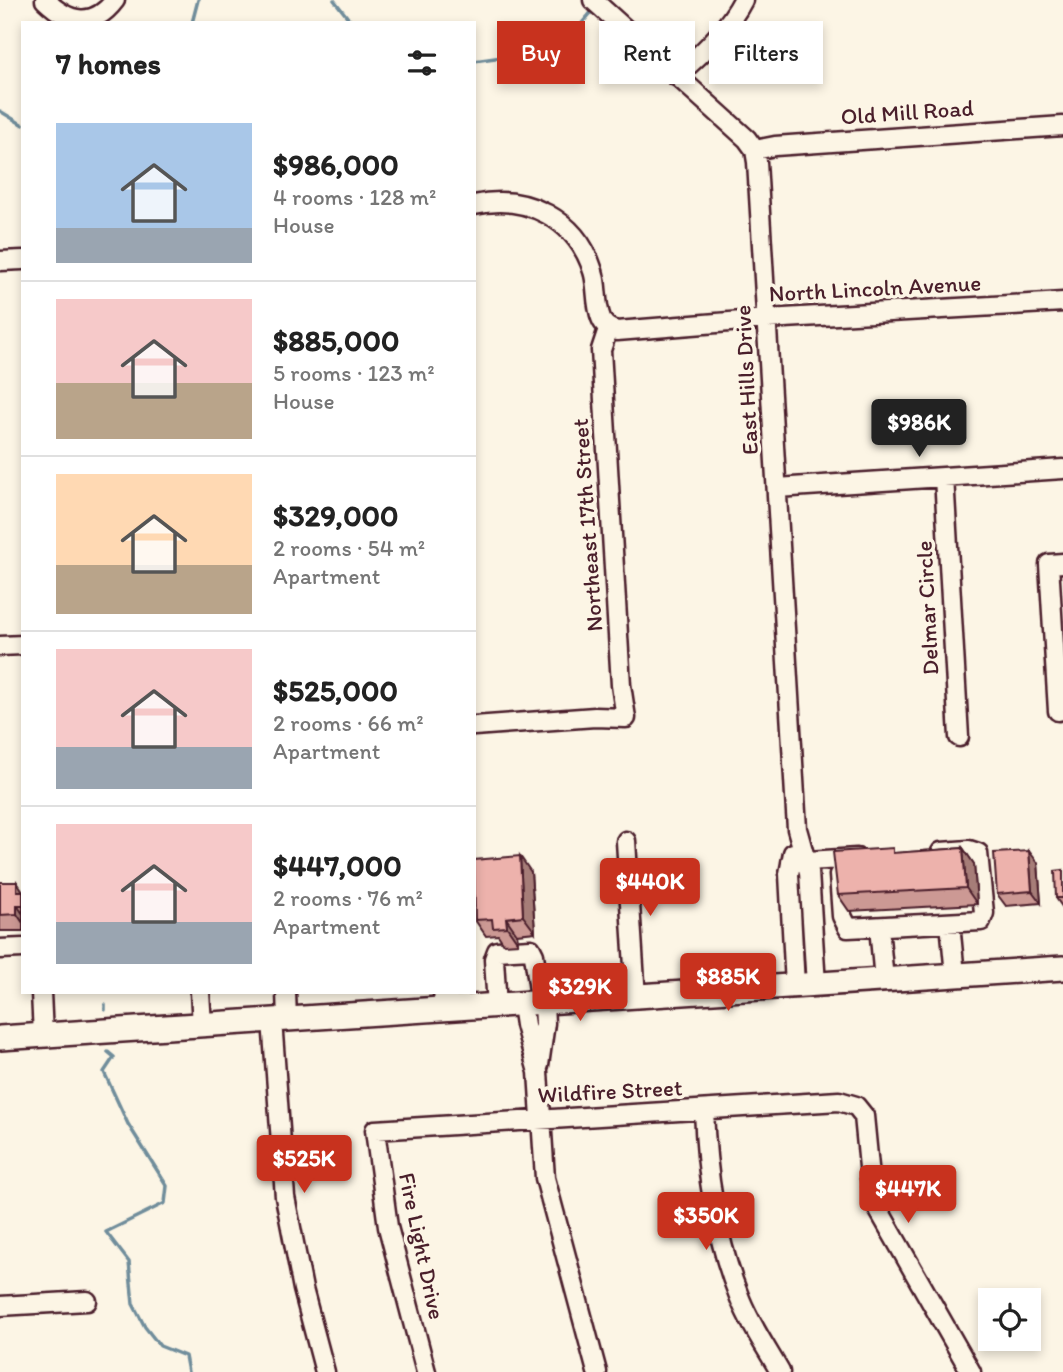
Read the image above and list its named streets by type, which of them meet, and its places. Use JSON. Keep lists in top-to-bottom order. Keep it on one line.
{"streets":{"street":["Old Mill Road","North Lincoln Avenue","East Hills Drive","Northeast 17th Street","Delmar Circle","Wildfire Street","Fire Light Drive"]},"crossings":[["Old Mill Road","East Hills Drive"],["North Lincoln Avenue","East Hills Drive"],["North Lincoln Avenue","Northeast 17th Street"],["Wildfire Street","Fire Light Drive"]],"page":{"chip":["Buy","Rent","Filters"],"heading":"7 homes","list":[{"name":"$986,000","note":"4 rooms · 128 m² · House"},{"name":"$885,000","note":"5 rooms · 123 m² · House"},{"name":"$329,000","note":"2 rooms · 54 m² · Apartment"},{"name":"$525,000","note":"2 rooms · 66 m² · Apartment"},{"name":"$447,000","note":"2 rooms · 76 m² · Apartment"}],"price":["$986K","$440K","$885K","$329K","$525K","$447K","$350K"]}}
